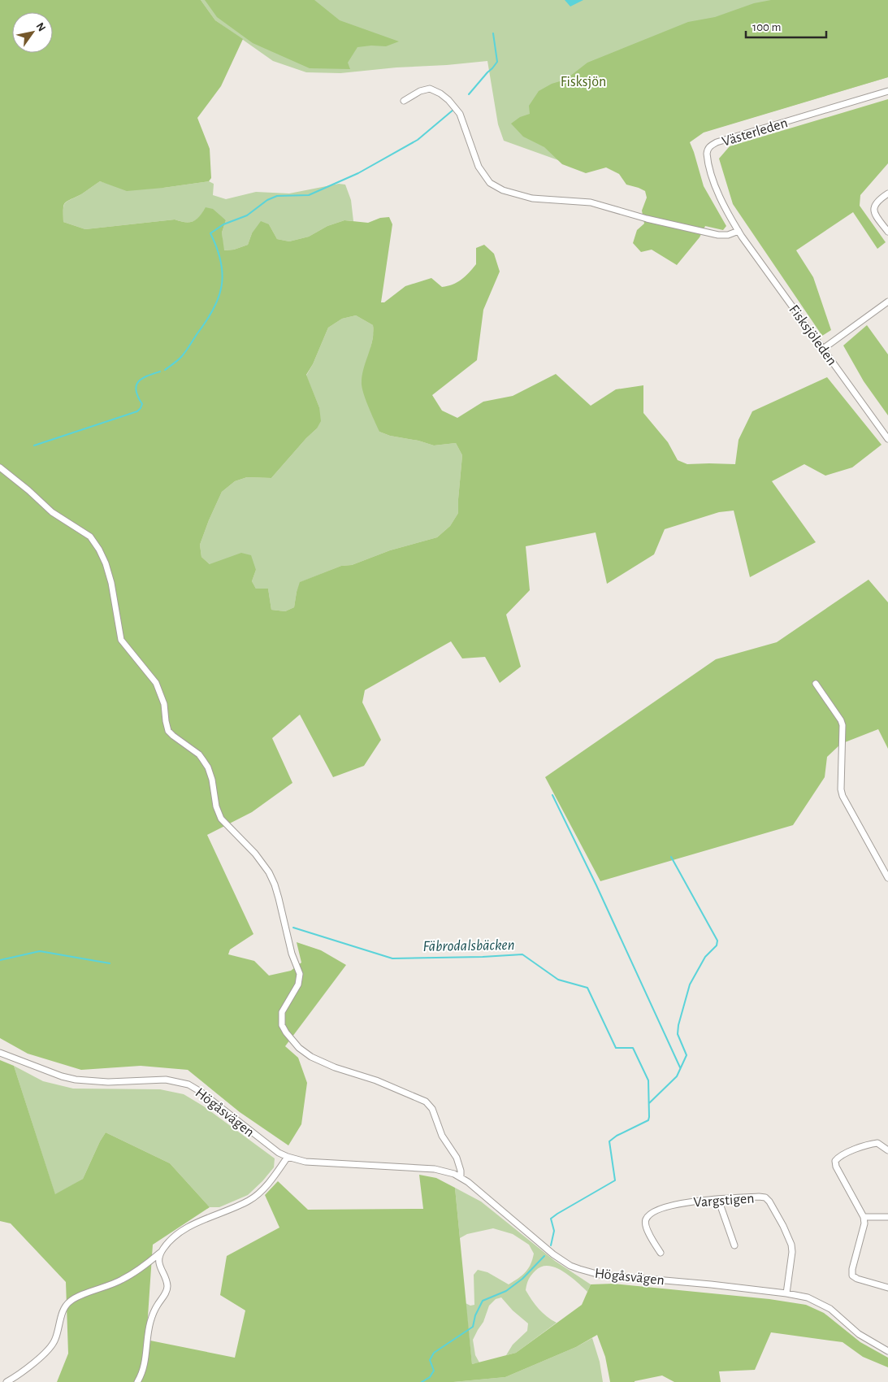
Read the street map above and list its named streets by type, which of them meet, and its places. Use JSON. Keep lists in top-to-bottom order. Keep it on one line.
{"streets":{"street":["Västerleden","Fisksjöleden","Högåsvägen","Vargstigen"]},"crossings":[["Västerleden","Fisksjöleden"],["Högåsvägen","Vargstigen"]],"water":["Fäbrodalsbäcken"],"parks":["Fisksjön"],"scale_bar":"100 m","north":"top right"}
